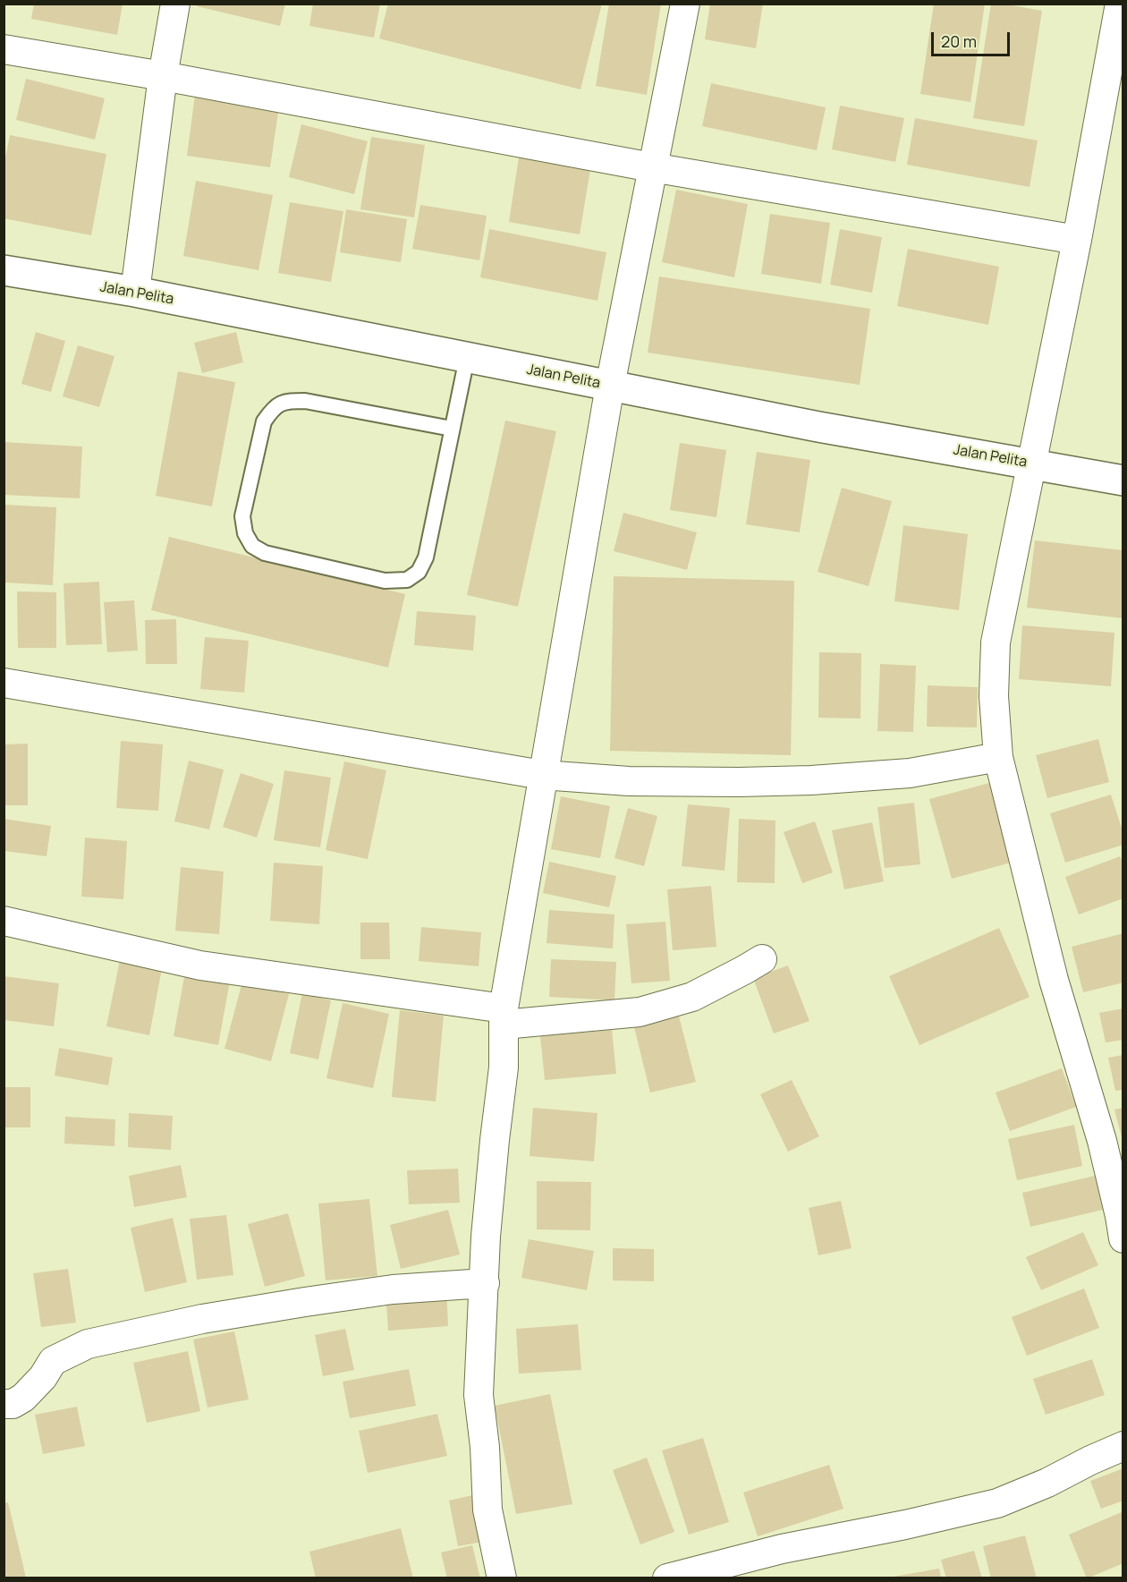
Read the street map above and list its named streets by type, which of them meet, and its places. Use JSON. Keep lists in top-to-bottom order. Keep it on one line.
{"streets":{"highway":["Jalan Pelita"]},"scale_bar":"20 m"}
